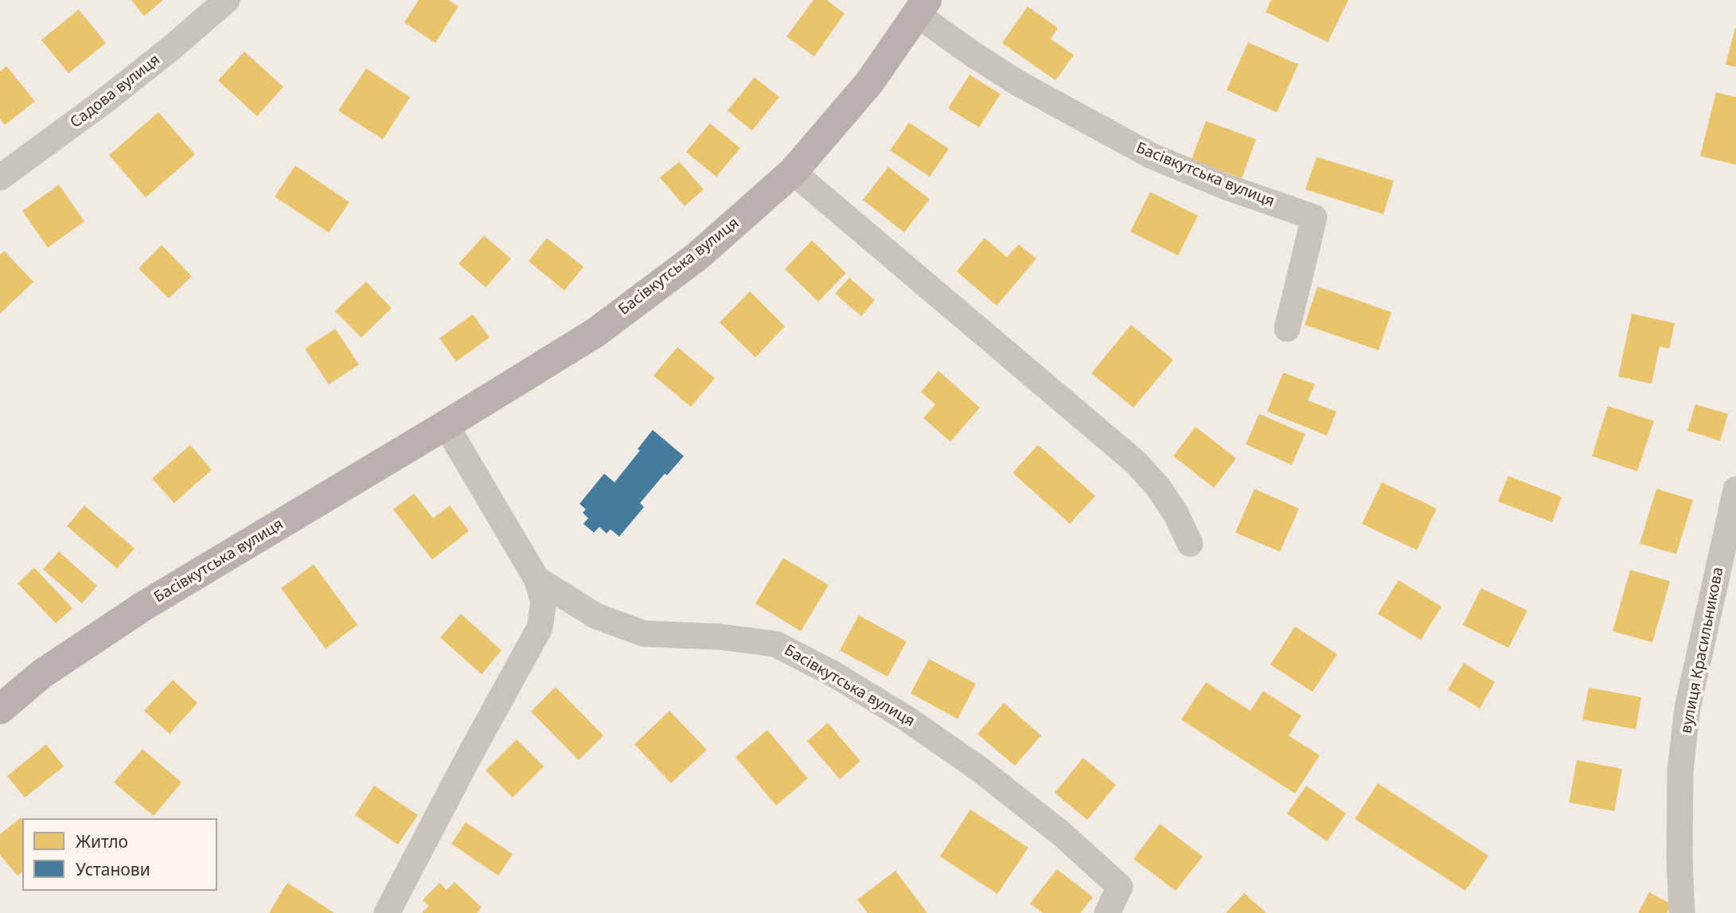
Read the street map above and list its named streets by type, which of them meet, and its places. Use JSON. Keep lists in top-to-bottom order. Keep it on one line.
{"streets":{"main road":["Басівкутська вулиця"],"street":["Садова вулиця","вулиця Красильникова"]},"legend":["Житло","Установи"]}
